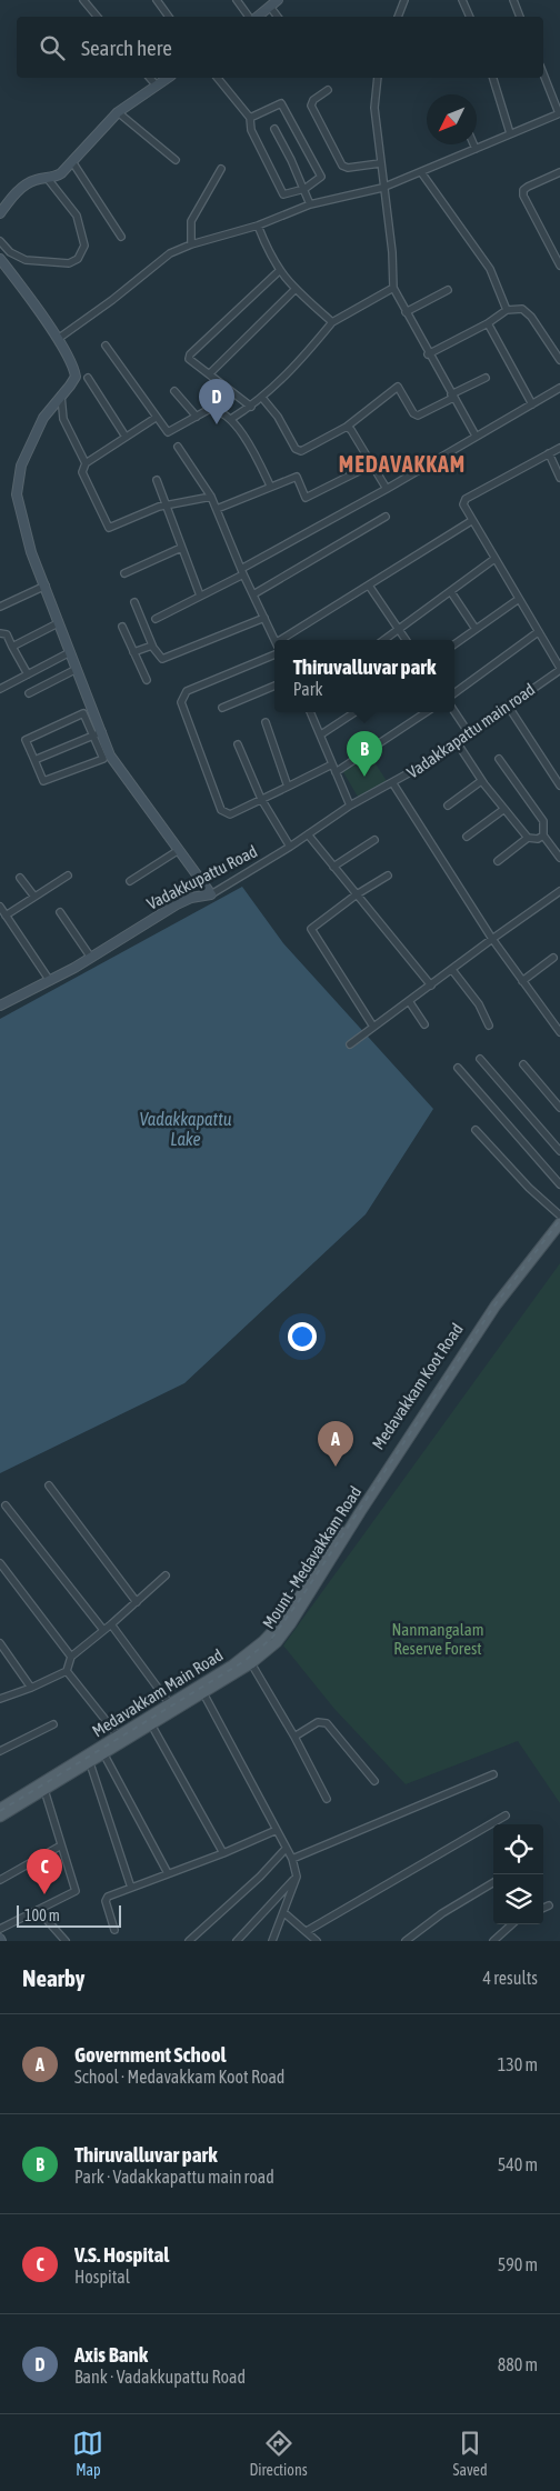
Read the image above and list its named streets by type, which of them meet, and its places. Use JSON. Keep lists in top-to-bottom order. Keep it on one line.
{"streets":{"main road":["Medavakkam Koot Road","Mount - Medavakkam Road","Medavakkam Main Road"],"street":["Vadakkapattu main road","Vadakkupattu Road"]},"crossings":[["Vadakkapattu main road","Vadakkupattu Road"],["Medavakkam Koot Road","Medavakkam Main Road"],["Mount - Medavakkam Road","Medavakkam Main Road"]],"districts":["MEDAVAKKAM"],"water":["Vadakkapattu Lake"],"parks":["Nanmangalam Reserve Forest"],"scale_bar":"100 m","north":"bottom left","page":{"search":"Search here","pins":["D","B","A","C"],"popup":["Thiruvalluvar park","Park"],"scale":"100 m","heading":["Nearby","4 results"],"list":[{"mark":"A","name":"Government School","note":"School · Medavakkam Koot Road","value":"130 m"},{"mark":"B","name":"Thiruvalluvar park","note":"Park · Vadakkapattu main road","value":"540 m"},{"mark":"C","name":"V.S. Hospital","note":"Hospital","value":"590 m"},{"mark":"D","name":"Axis Bank","note":"Bank · Vadakkupattu Road","value":"880 m"}],"nav":["Map","Directions","Saved"]}}
